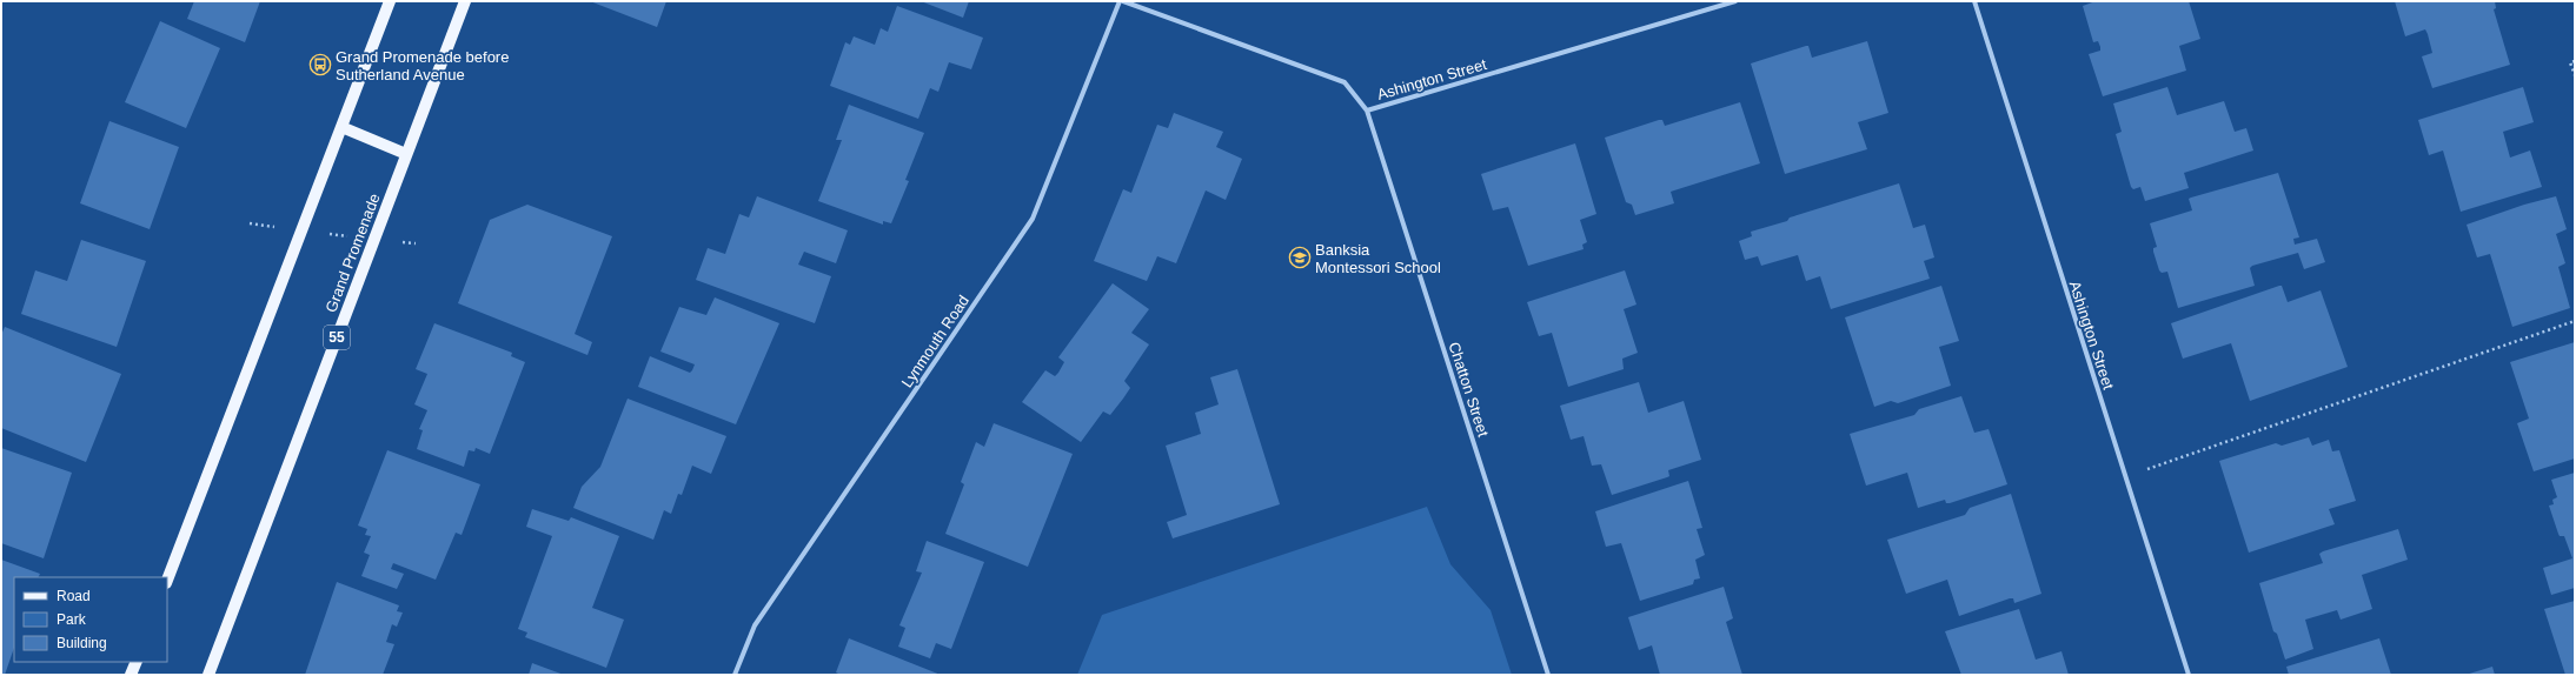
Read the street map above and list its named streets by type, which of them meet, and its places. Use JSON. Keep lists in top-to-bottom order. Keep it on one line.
{"streets":{"main road":["Grand Promenade","55"],"street":["Ashington Street","Lynmouth Road","Chatton Street"]},"crossings":[["Ashington Street","Chatton Street"]],"places":{"bus stop":["Grand Promenade before Sutherland Avenue"],"school or university":["Banksia Montessori School"]},"legend":["Road","Park","Building"]}
